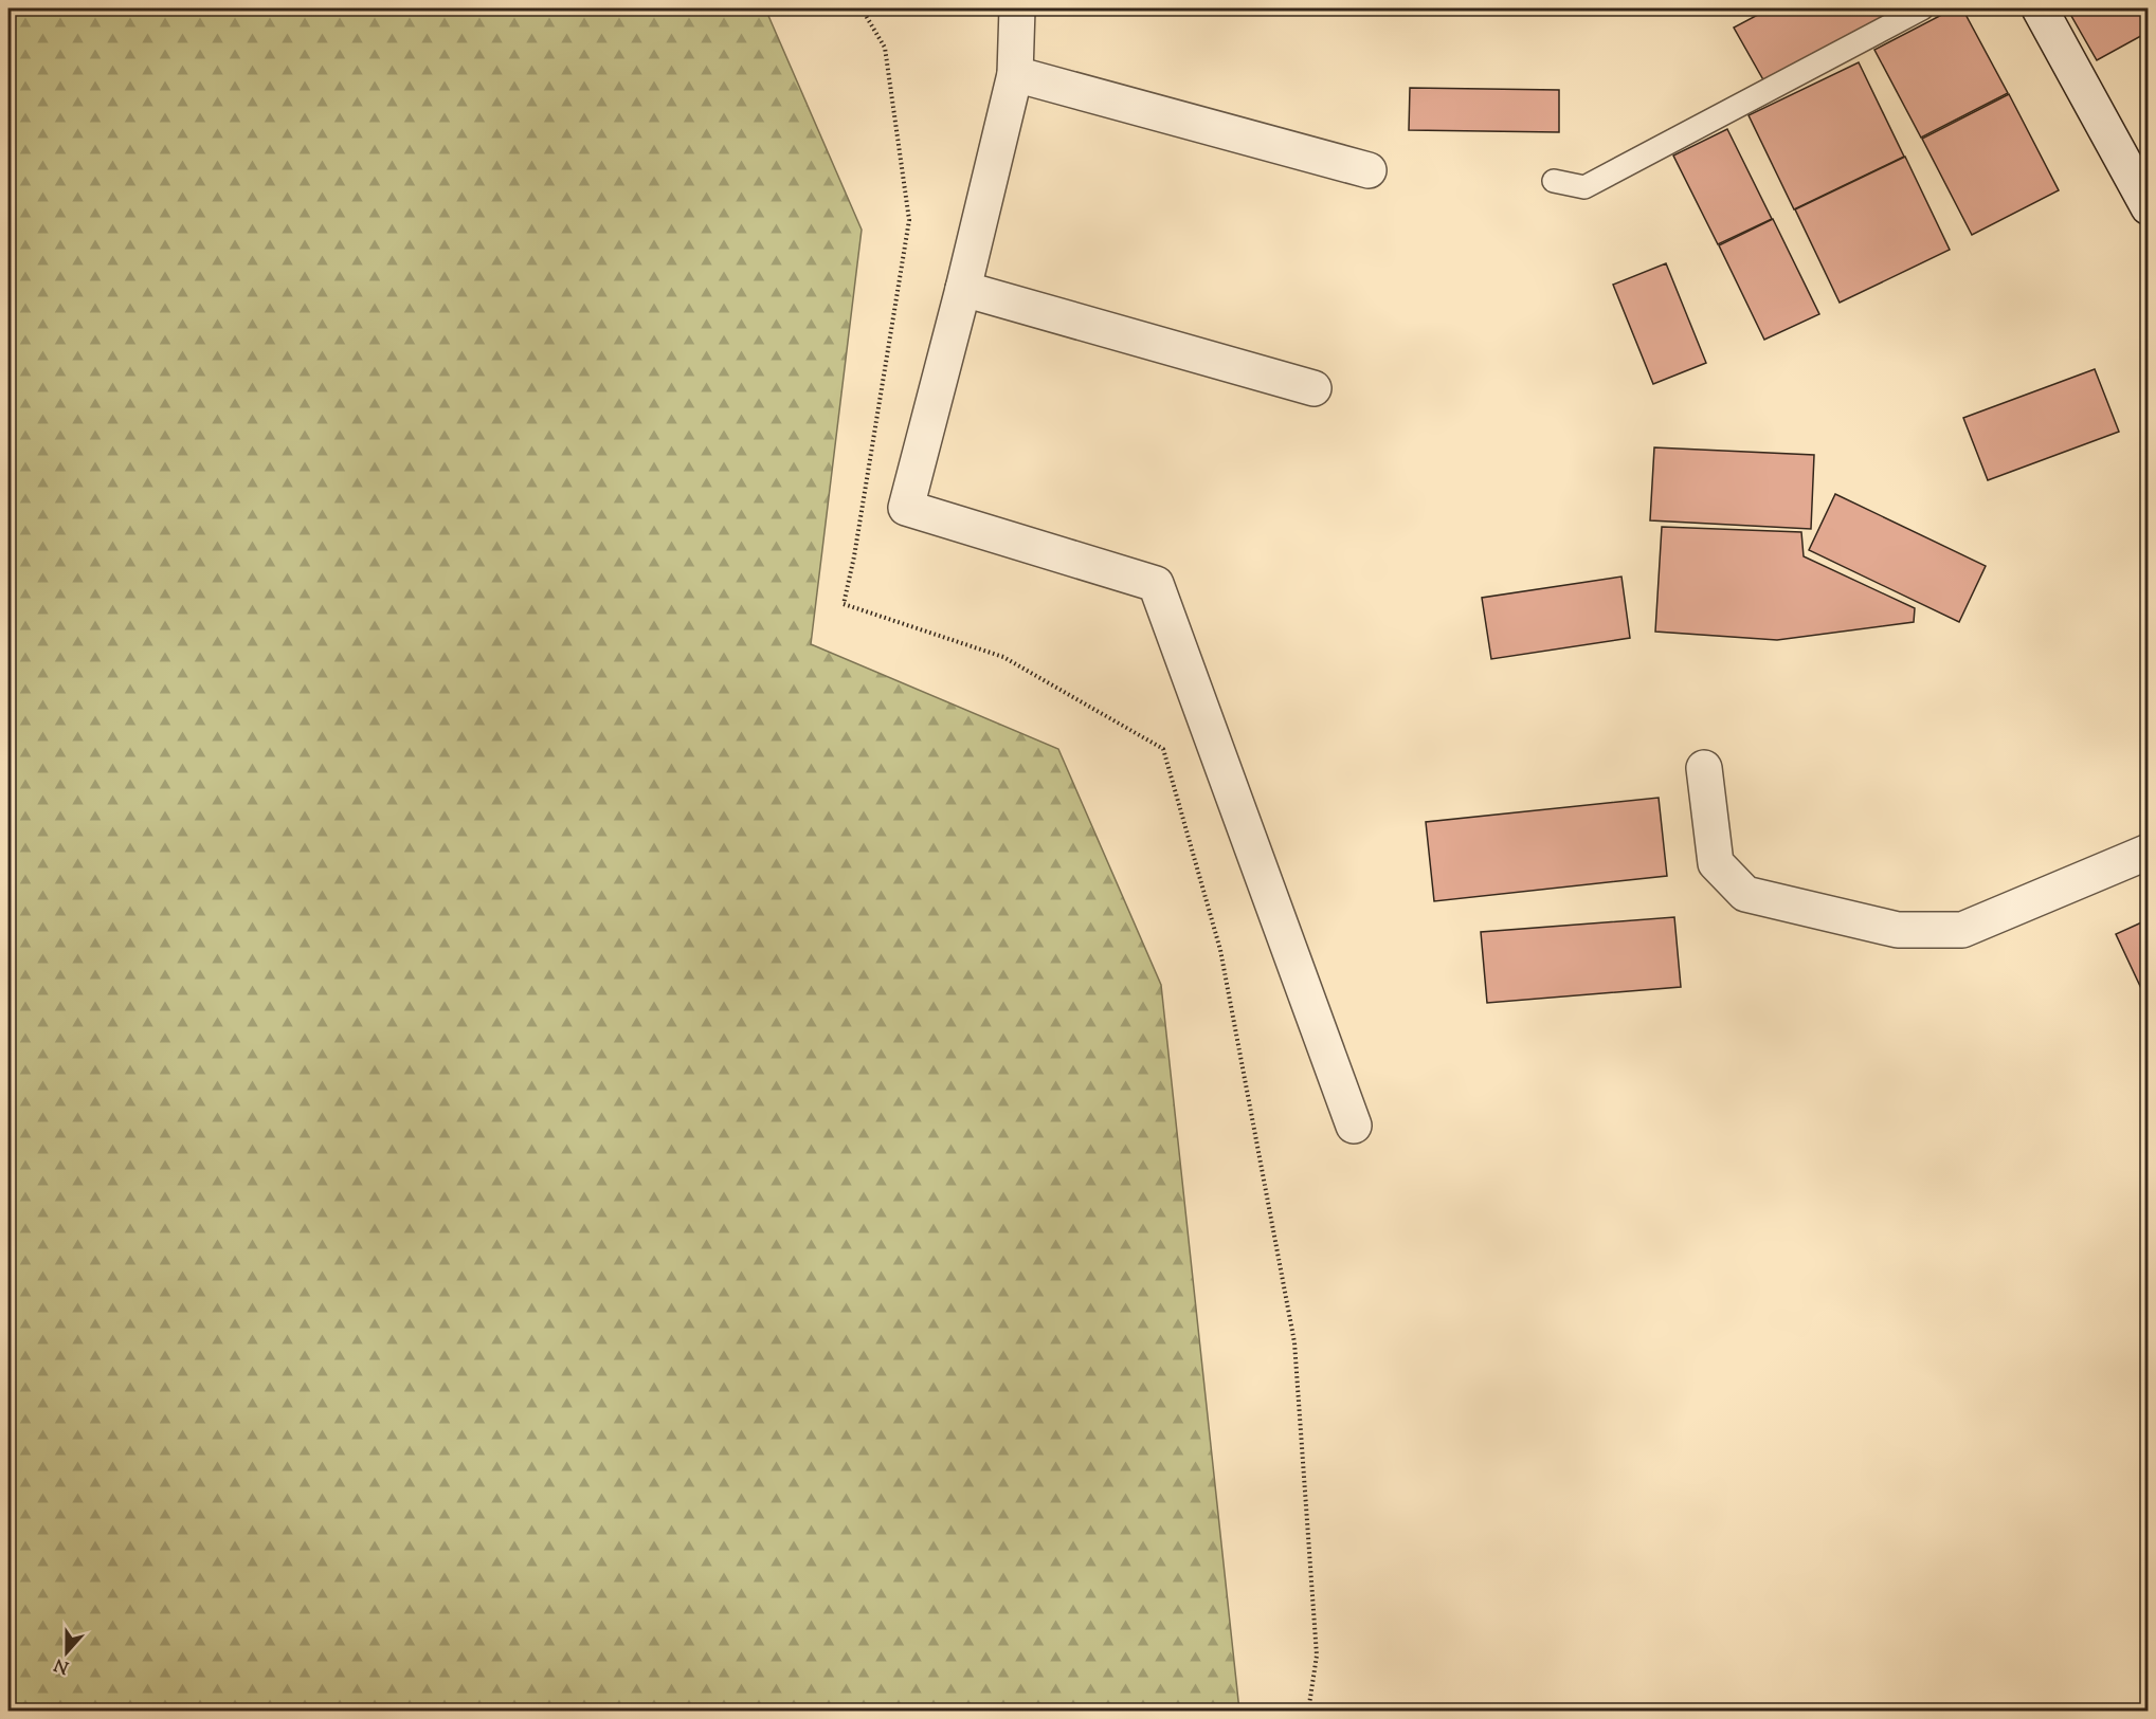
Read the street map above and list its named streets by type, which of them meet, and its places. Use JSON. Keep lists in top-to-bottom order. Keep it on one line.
{"north":"bottom"}
